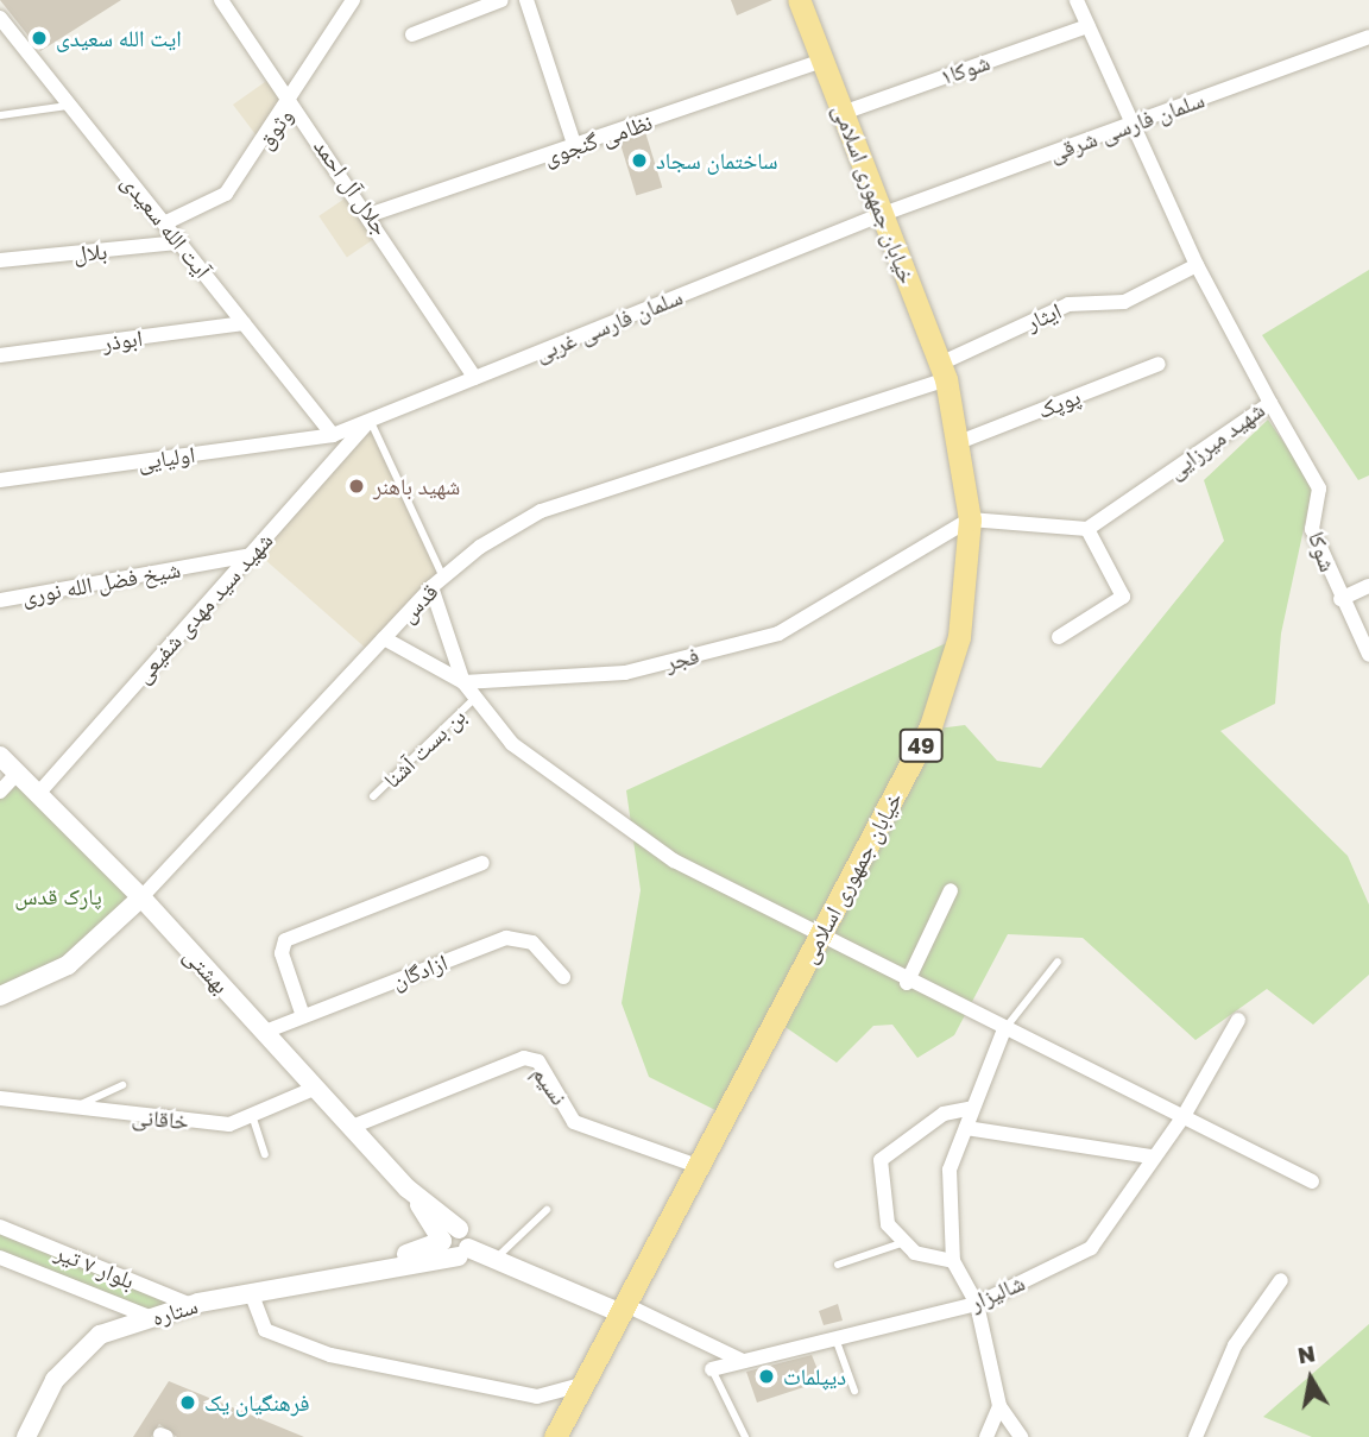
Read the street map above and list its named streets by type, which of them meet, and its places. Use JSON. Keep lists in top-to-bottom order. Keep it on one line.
{"streets":{"main road":["خیابان جمهوری اسلامی","49"],"street":["شوکا۱","سلمان فارسی شرقی","وثوق","نظامی گنجوی","جلال آل احمد","آیت الله سعیدی","بلال","ایثار","سلمان فارسی غربی","ابوذر","پوپک","شهید میرزایی","اولیایی","شوکا","شیخ فضل الله نوری","قدس","شهید سید مهدی شفیعی","فجر","بهشتی","ازادگان","نسیم","خاقانی","بلوار ۷ تیر","شالیزار","ستاره"],"lane":["بن بست آشنا"]},"crossings":[["شوکا۱","خیابان جمهوری اسلامی"],["سلمان فارسی شرقی","خیابان جمهوری اسلامی"],["سلمان فارسی شرقی","سلمان فارسی غربی"],["سلمان فارسی شرقی","شهید میرزایی"],["وثوق","جلال آل احمد"],["وثوق","آیت الله سعیدی"],["نظامی گنجوی","جلال آل احمد"],["نظامی گنجوی","خیابان جمهوری اسلامی"],["جلال آل احمد","سلمان فارسی غربی"],["خیابان جمهوری اسلامی","ایثار"],["خیابان جمهوری اسلامی","سلمان فارسی غربی"],["خیابان جمهوری اسلامی","پوپک"],["خیابان جمهوری اسلامی","قدس"],["خیابان جمهوری اسلامی","فجر"],["خیابان جمهوری اسلامی","نسیم"],["آیت الله سعیدی","بلال"],["آیت الله سعیدی","سلمان فارسی غربی"],["آیت الله سعیدی","ابوذر"],["آیت الله سعیدی","اولیایی"],["ایثار","شهید میرزایی"],["ایثار","قدس"],["سلمان فارسی غربی","اولیایی"],["سلمان فارسی غربی","شهید سید مهدی شفیعی"],["شهید میرزایی","شوکا"],["شیخ فضل الله نوری","شهید سید مهدی شفیعی"],["قدس","بهشتی"],["شهید سید مهدی شفیعی","بهشتی"],["بهشتی","ازادگان"],["بهشتی","نسیم"],["بهشتی","خاقانی"],["بلوار ۷ تیر","ستاره"]],"parks":["پارک قدس"],"places":["ایت الله سعیدی","ساختمان سجاد","شهید باهنر","دیپلمات","فرهنگیان یک"],"north":"top"}
